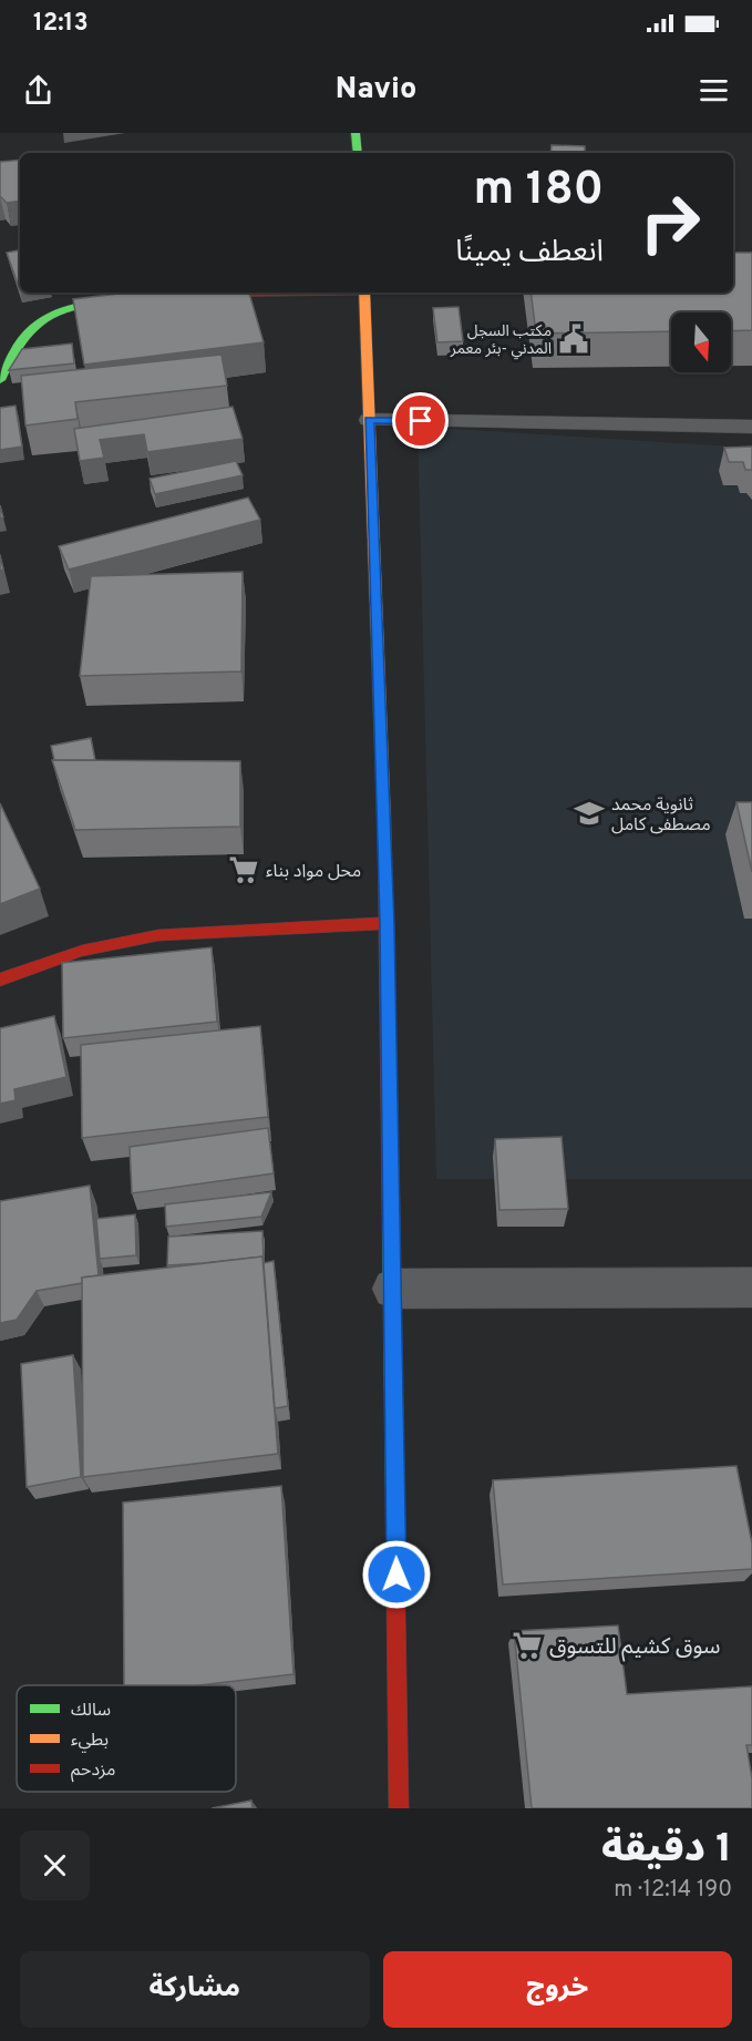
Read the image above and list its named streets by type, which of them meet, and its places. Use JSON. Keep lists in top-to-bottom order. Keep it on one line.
{"places":{"public building":["مكتب السجل المدني -بئر معمر"],"school or university":["ثانوية محمد مصطفى كامل"],"supermarket":["محل مواد بناء","سوق كشيم للتسوق"]},"legend":["سالك","بطيء","مزدحم"],"north":"bottom","page":{"status":"12:13","header":"Navio","turn":["180 m","انعطف يمينًا"],"heading":["1 دقيقة","190 m · 12:14"],"buttons":["خروج","مشاركة"]}}
